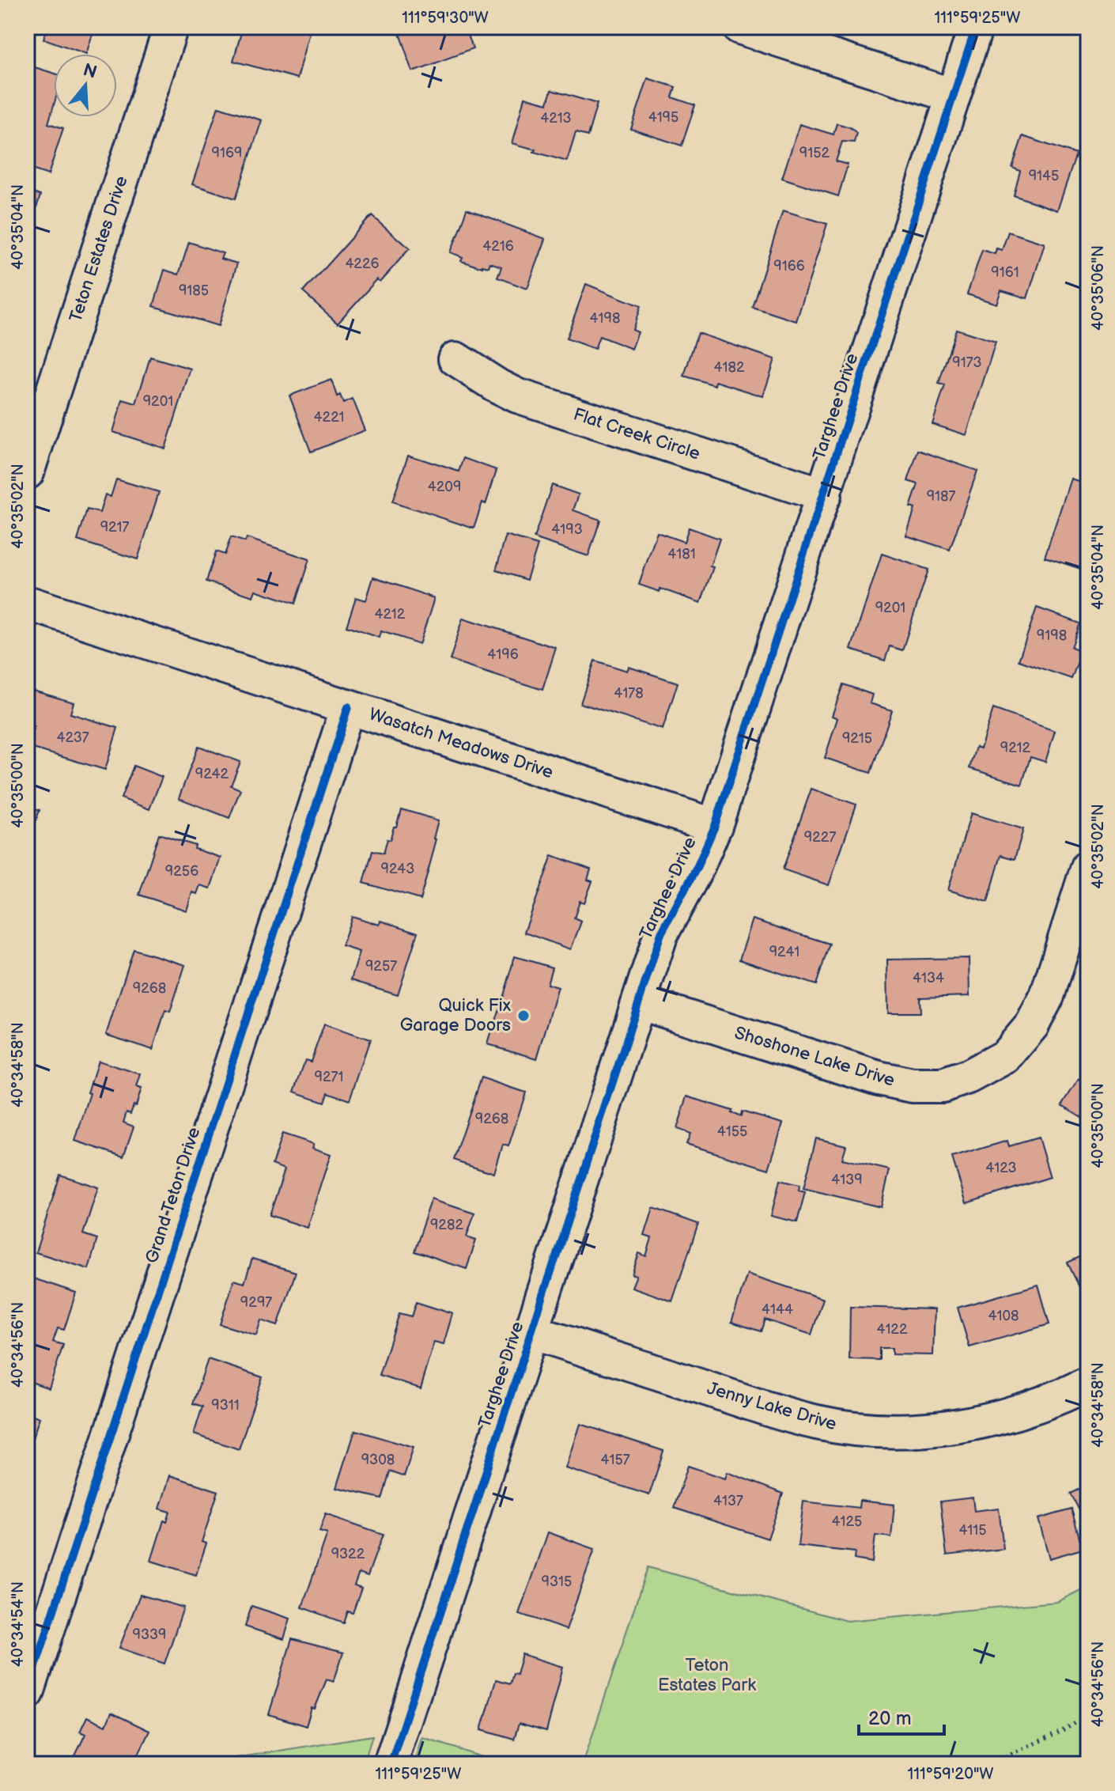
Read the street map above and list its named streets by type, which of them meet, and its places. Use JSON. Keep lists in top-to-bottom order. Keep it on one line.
{"streets":{"street":["Teton Estates Drive","Targhee Drive","Flat Creek Circle","Wasatch Meadows Drive","Shoshone Lake Drive","Grand Teton Drive","Jenny Lake Drive"]},"crossings":[["Targhee Drive","Flat Creek Circle"],["Targhee Drive","Wasatch Meadows Drive"],["Targhee Drive","Shoshone Lake Drive"],["Targhee Drive","Jenny Lake Drive"],["Wasatch Meadows Drive","Grand Teton Drive"]],"parks":["Teton Estates Park"],"places":["Quick Fix Garage Doors"],"house_numbers":["4195","4213","9169","9152","9145","4216","4226","9166","9161","9185","4198","9173","4182","9201","4221","4209","9187","9217","4193","4181","9201","4212","9198","4196","4178","4237","9215","9212","9242","9227","9243","9256","9241","9257","4134","9268","9271","9268","4155","4123","4139","9282","9297","4144","4108","4122","9311","9308","4157","4137","4125","4115","9322","9315","9339"],"scale_bar":"20 m","north":"top","coordinates":["111°59'30\"W","111°59'25\"W","40°35'04\"N","40°35'06\"N","40°35'02\"N","40°35'00\"N","40°34'58\"N","40°34'56\"N","40°34'54\"N","111°59'20\"W"]}
